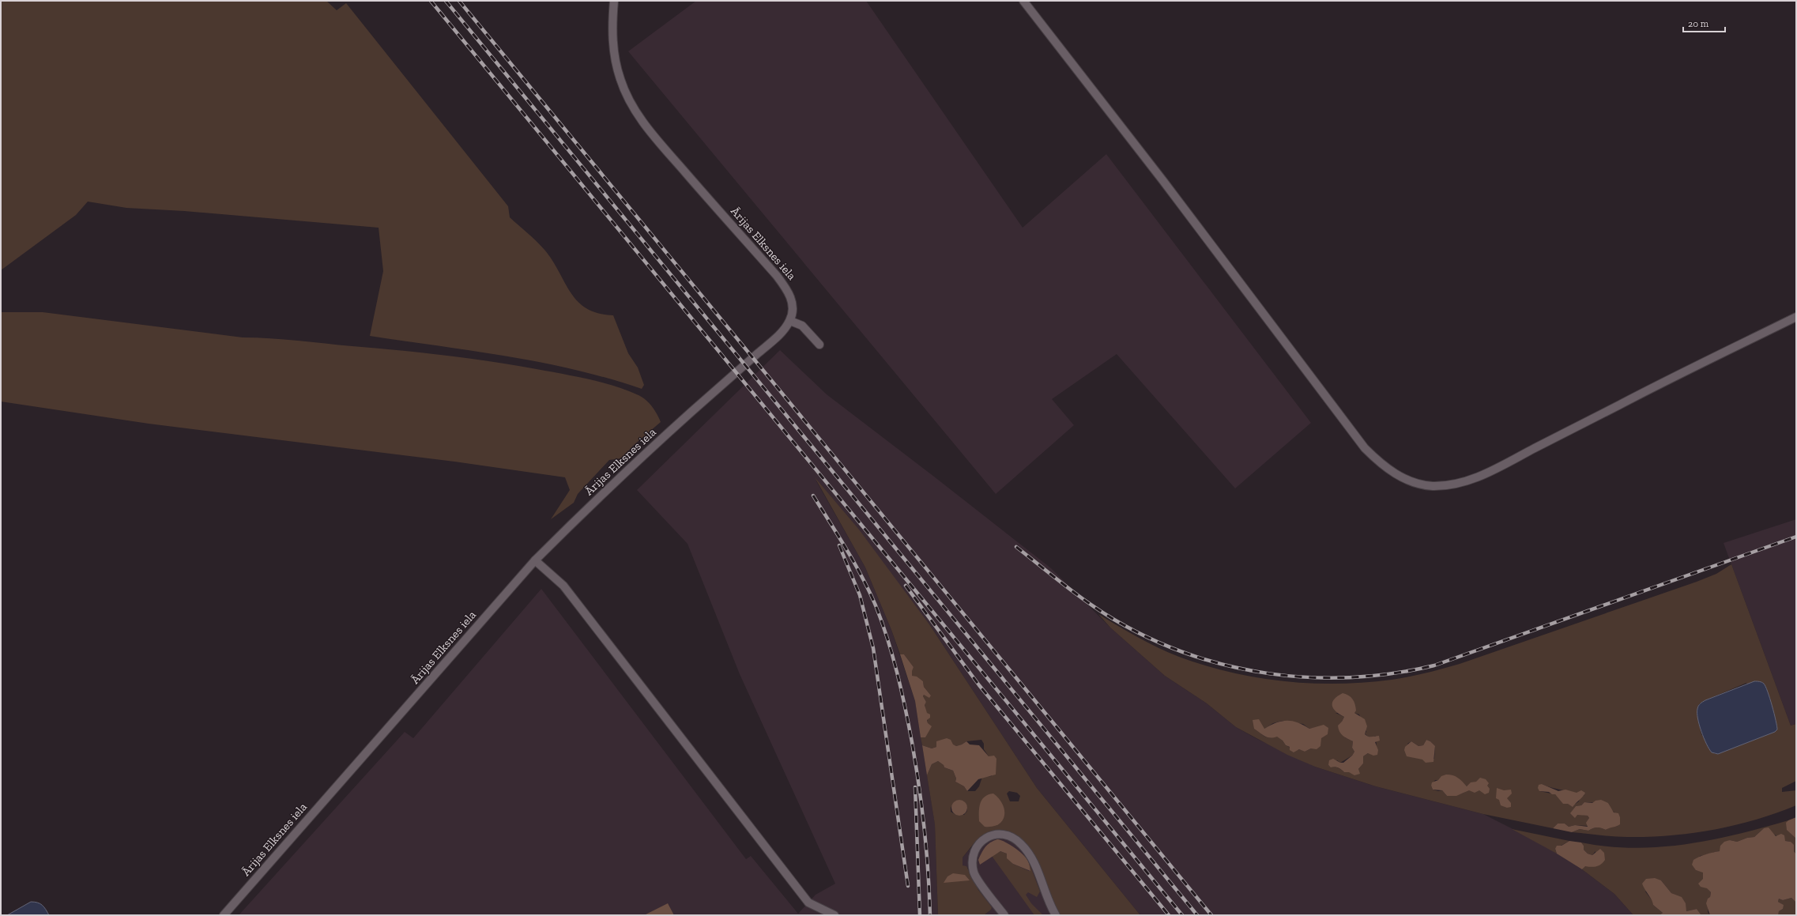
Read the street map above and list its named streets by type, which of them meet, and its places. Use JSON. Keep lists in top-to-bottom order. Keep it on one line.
{"streets":{"street":["Ārijas Elksnes iela"]},"scale_bar":"20 m"}
